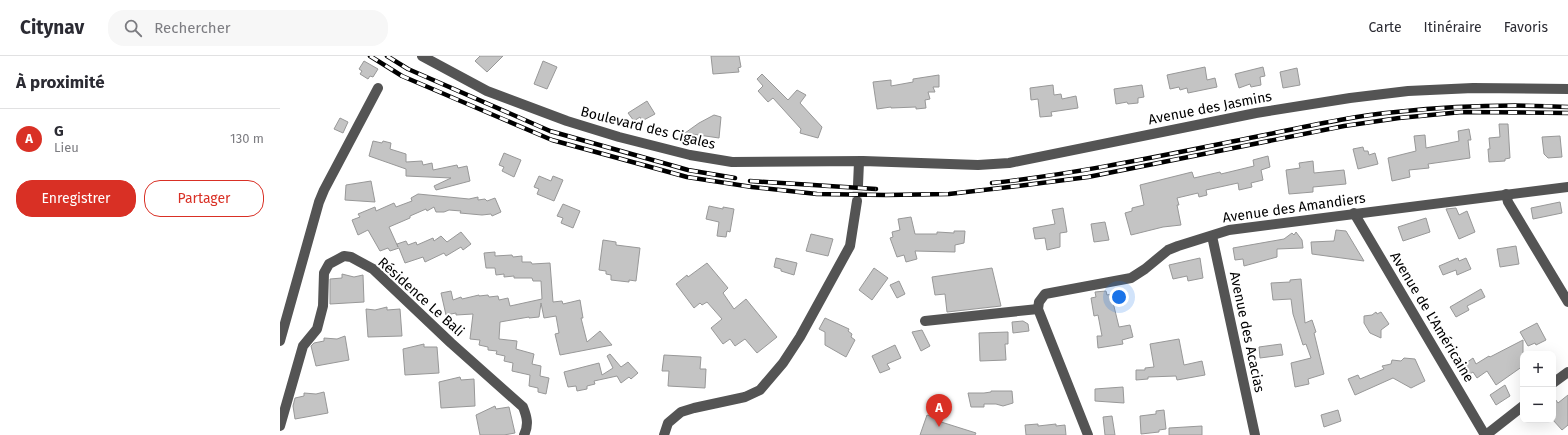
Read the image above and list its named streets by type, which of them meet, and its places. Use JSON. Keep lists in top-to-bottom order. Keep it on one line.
{"streets":{"street":["Avenue des Jasmins","Boulevard des Cigales","Avenue des Amandiers","Résidence Le Bali","Avenue de L'Américaine","Avenue des Acacias"]},"crossings":[["Avenue des Jasmins","Boulevard des Cigales"],["Avenue des Amandiers","Avenue de L'Américaine"],["Avenue des Amandiers","Avenue des Acacias"]],"page":{"header":"Citynav","search":"Rechercher","nav":["Carte","Itinéraire","Favoris"],"heading":"À proximité","list":[{"mark":"A","name":"G","note":"Lieu","value":"130 m"}],"buttons":["Enregistrer","Partager"],"map_buttons":["+","−"],"pins":"A"}}
